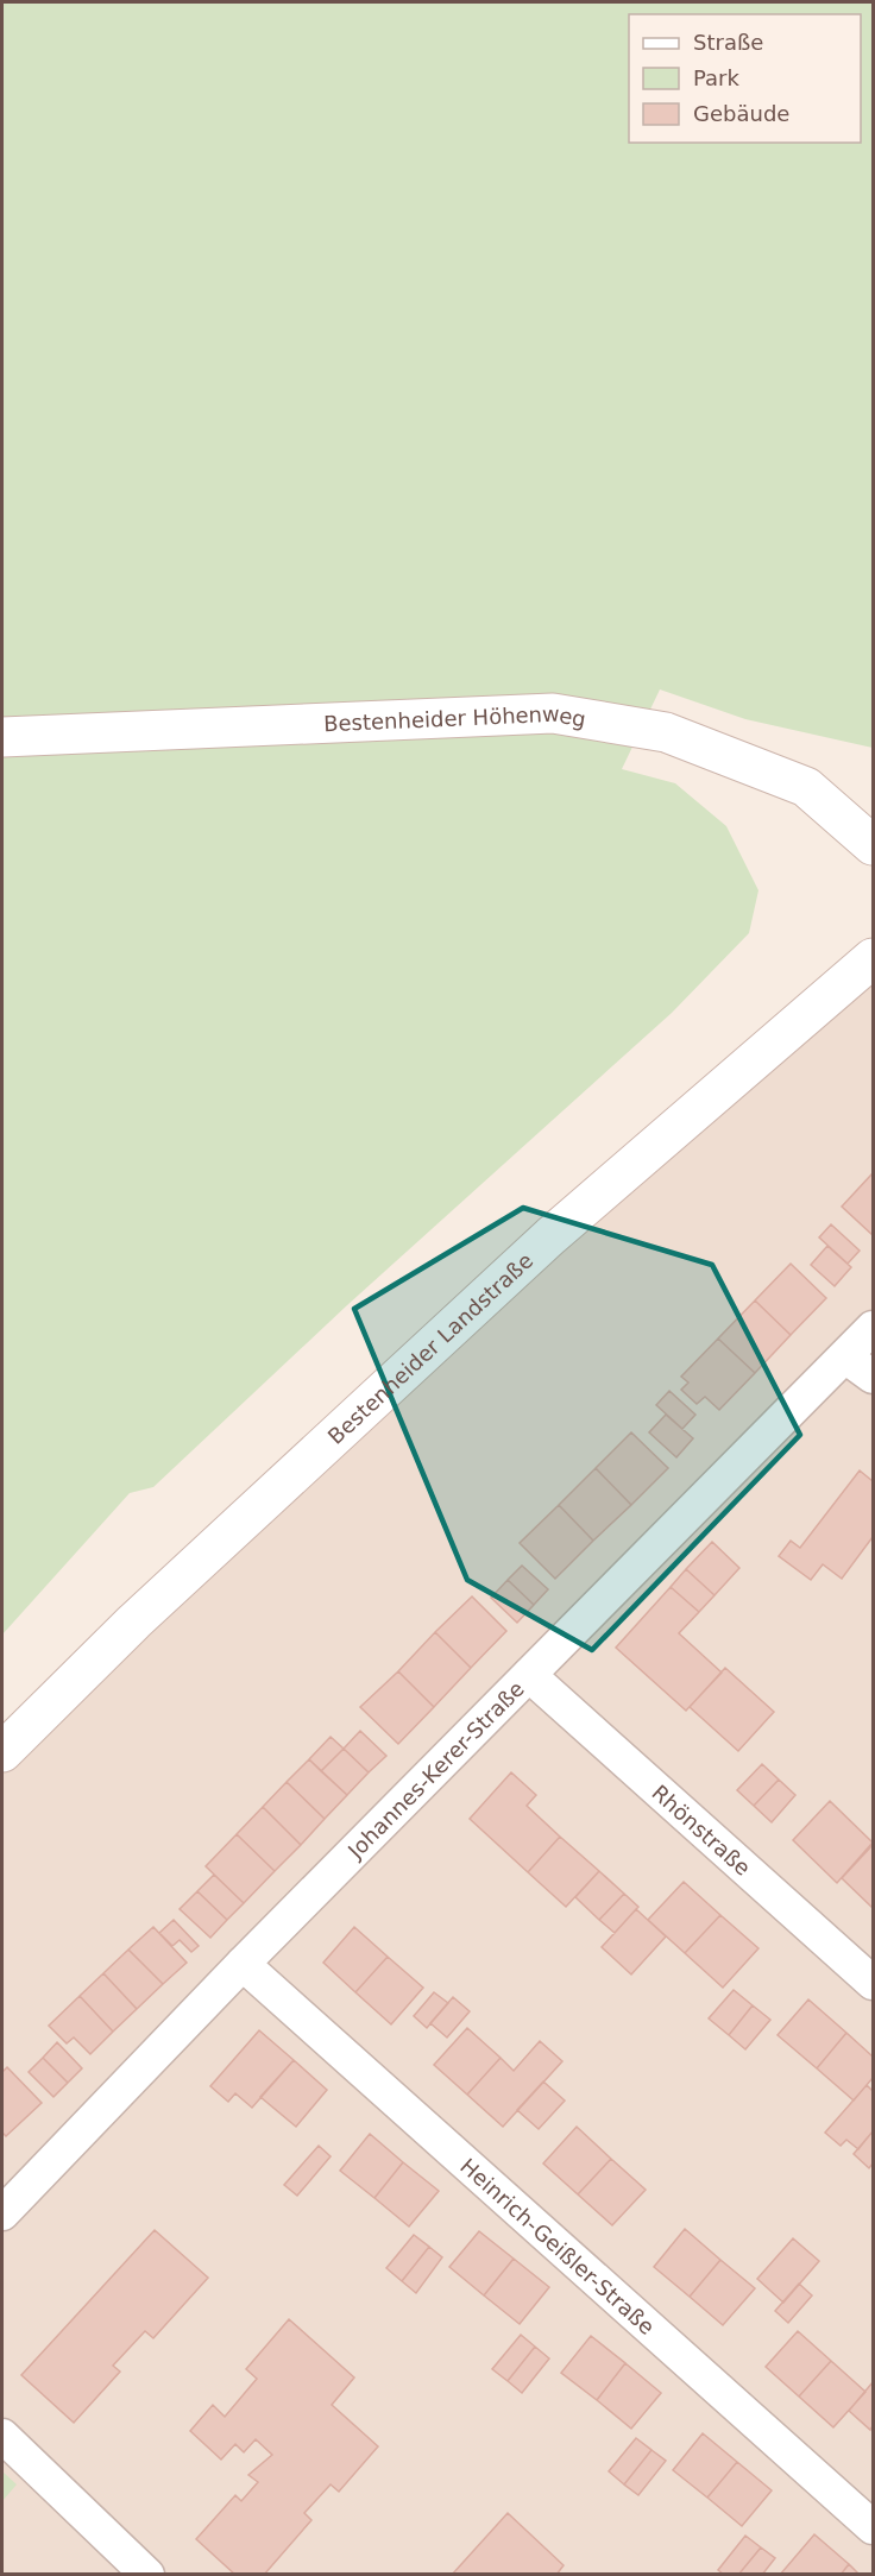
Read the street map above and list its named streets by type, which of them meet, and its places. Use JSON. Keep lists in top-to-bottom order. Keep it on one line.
{"streets":{"main road":["Bestenheider Höhenweg","Bestenheider Landstraße"],"street":["Johannes-Kerer-Straße","Rhönstraße","Heinrich-Geißler-Straße"]},"crossings":[["Johannes-Kerer-Straße","Rhönstraße"],["Johannes-Kerer-Straße","Heinrich-Geißler-Straße"]],"legend":["Straße","Park","Gebäude"]}
